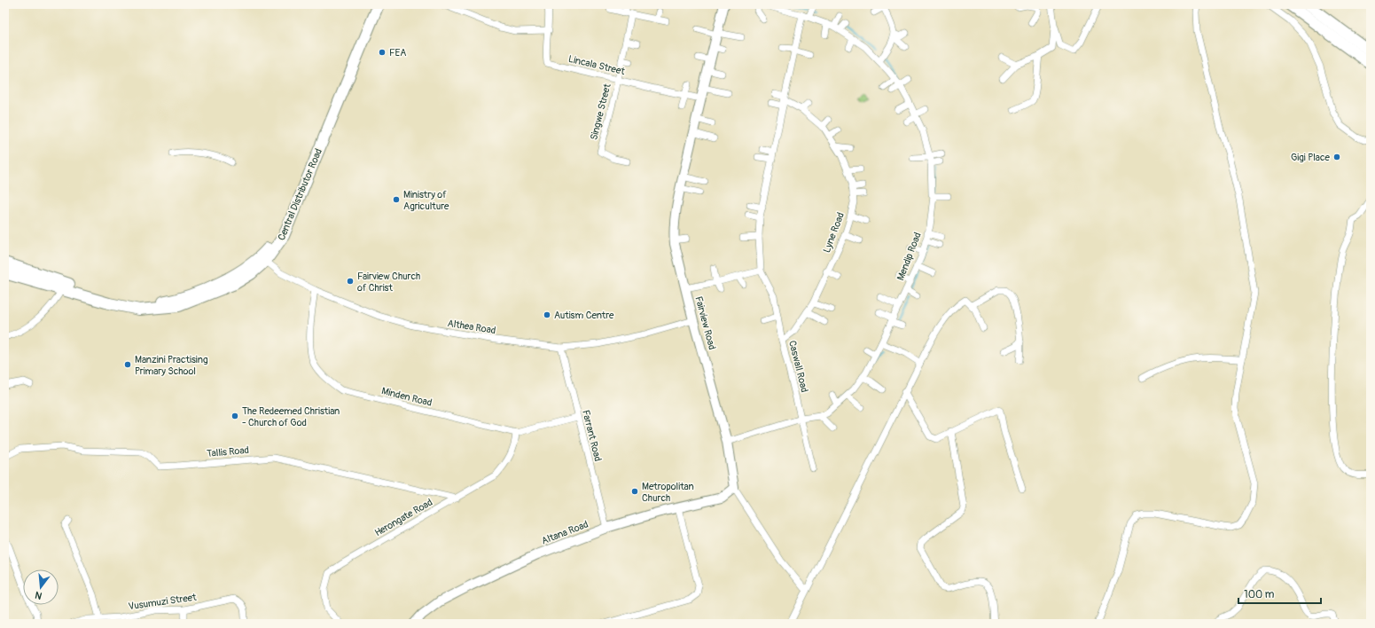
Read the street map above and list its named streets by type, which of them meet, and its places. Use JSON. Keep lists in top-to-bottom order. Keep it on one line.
{"streets":{"highway":["Central Distributor Road"],"main road":["Fairview Road","Altana Road"],"street":["Lincala Street","Singwe Street","Lyne Road","Mendip Road","Althea Road","Caswall Road","Minden Road","Farrant Road","Tallis Road","Herongate Road","Vusumuzi Street"]},"crossings":[["Lincala Street","Singwe Street"],["Lincala Street","Fairview Road"],["Central Distributor Road","Althea Road"],["Lyne Road","Caswall Road"],["Mendip Road","Fairview Road"],["Mendip Road","Caswall Road"],["Fairview Road","Althea Road"],["Fairview Road","Altana Road"],["Althea Road","Minden Road"],["Althea Road","Farrant Road"],["Minden Road","Farrant Road"],["Minden Road","Herongate Road"],["Farrant Road","Altana Road"],["Tallis Road","Herongate Road"]],"places":["FEA","Gigi Place","Ministry of Agriculture","Fairview Church of Christ","Autism Centre","Manzini Practising Primary School","The Redeemed Christian - Church of God","Metropolitan Church"],"scale_bar":"100 m","north":"bottom"}
